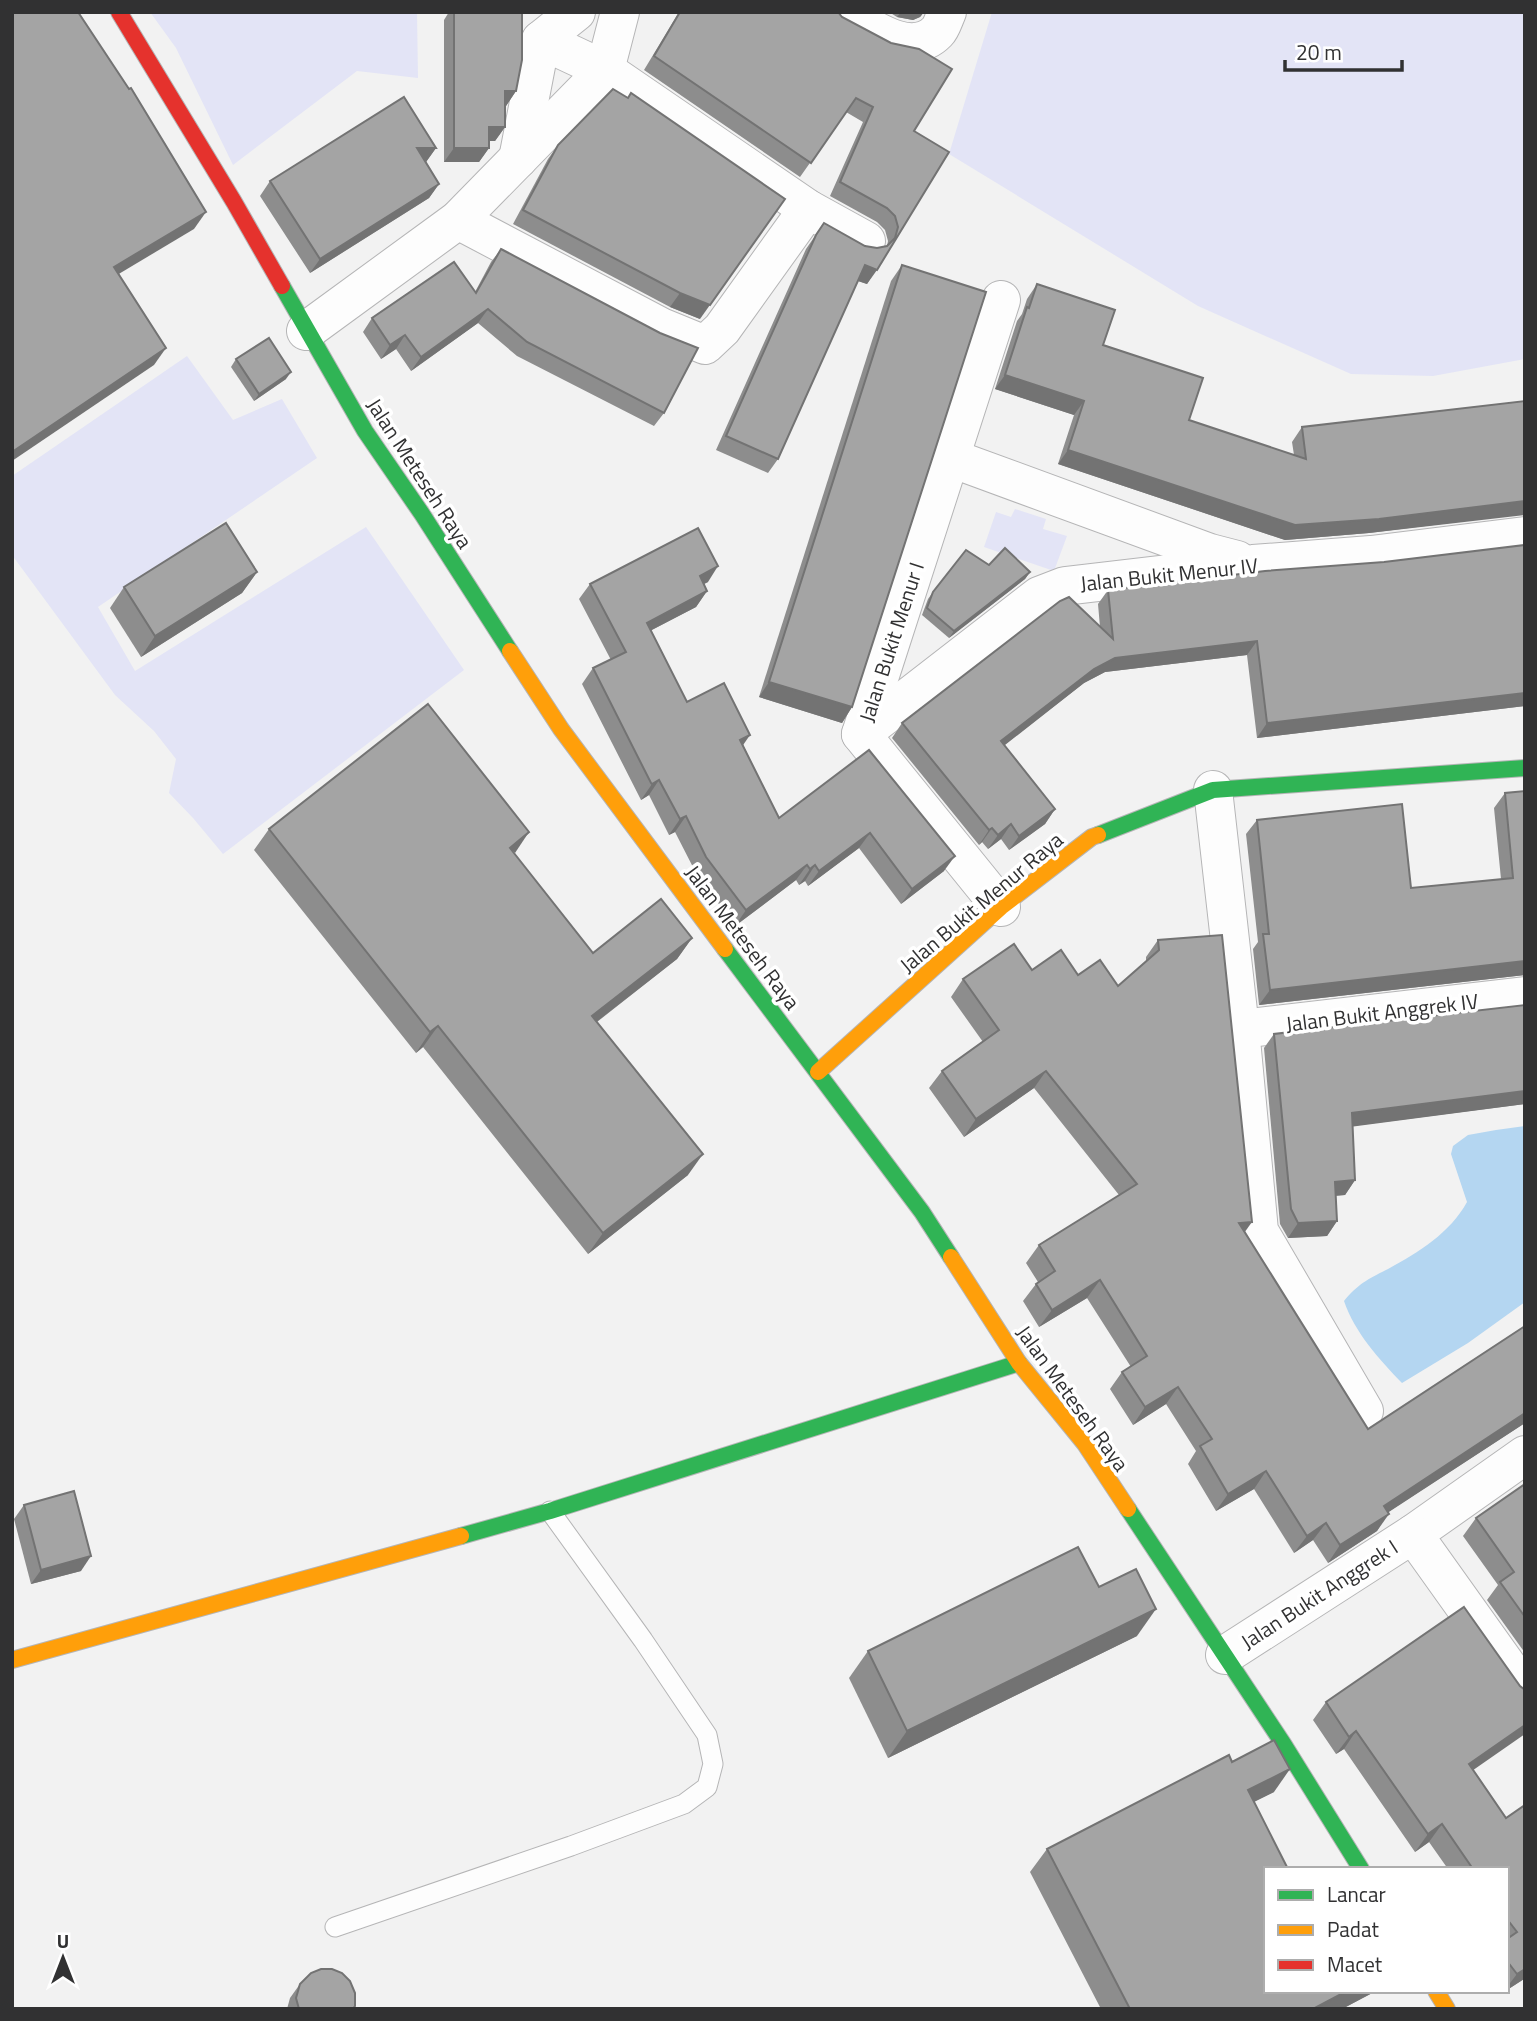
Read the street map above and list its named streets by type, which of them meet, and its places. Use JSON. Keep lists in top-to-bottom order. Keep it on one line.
{"streets":{"main road":["Jalan Meteseh Raya","Jalan Bukit Menur Raya"],"street":["Jalan Bukit Menur IV","Jalan Bukit Menur I","Jalan Bukit Anggrek IV","Jalan Bukit Anggrek I"]},"crossings":[["Jalan Meteseh Raya","Jalan Bukit Menur Raya"],["Jalan Meteseh Raya","Jalan Bukit Anggrek I"],["Jalan Bukit Menur IV","Jalan Bukit Menur I"],["Jalan Bukit Menur I","Jalan Bukit Menur Raya"]],"legend":["Lancar","Padat","Macet"],"scale_bar":"20 m","north":"top"}
